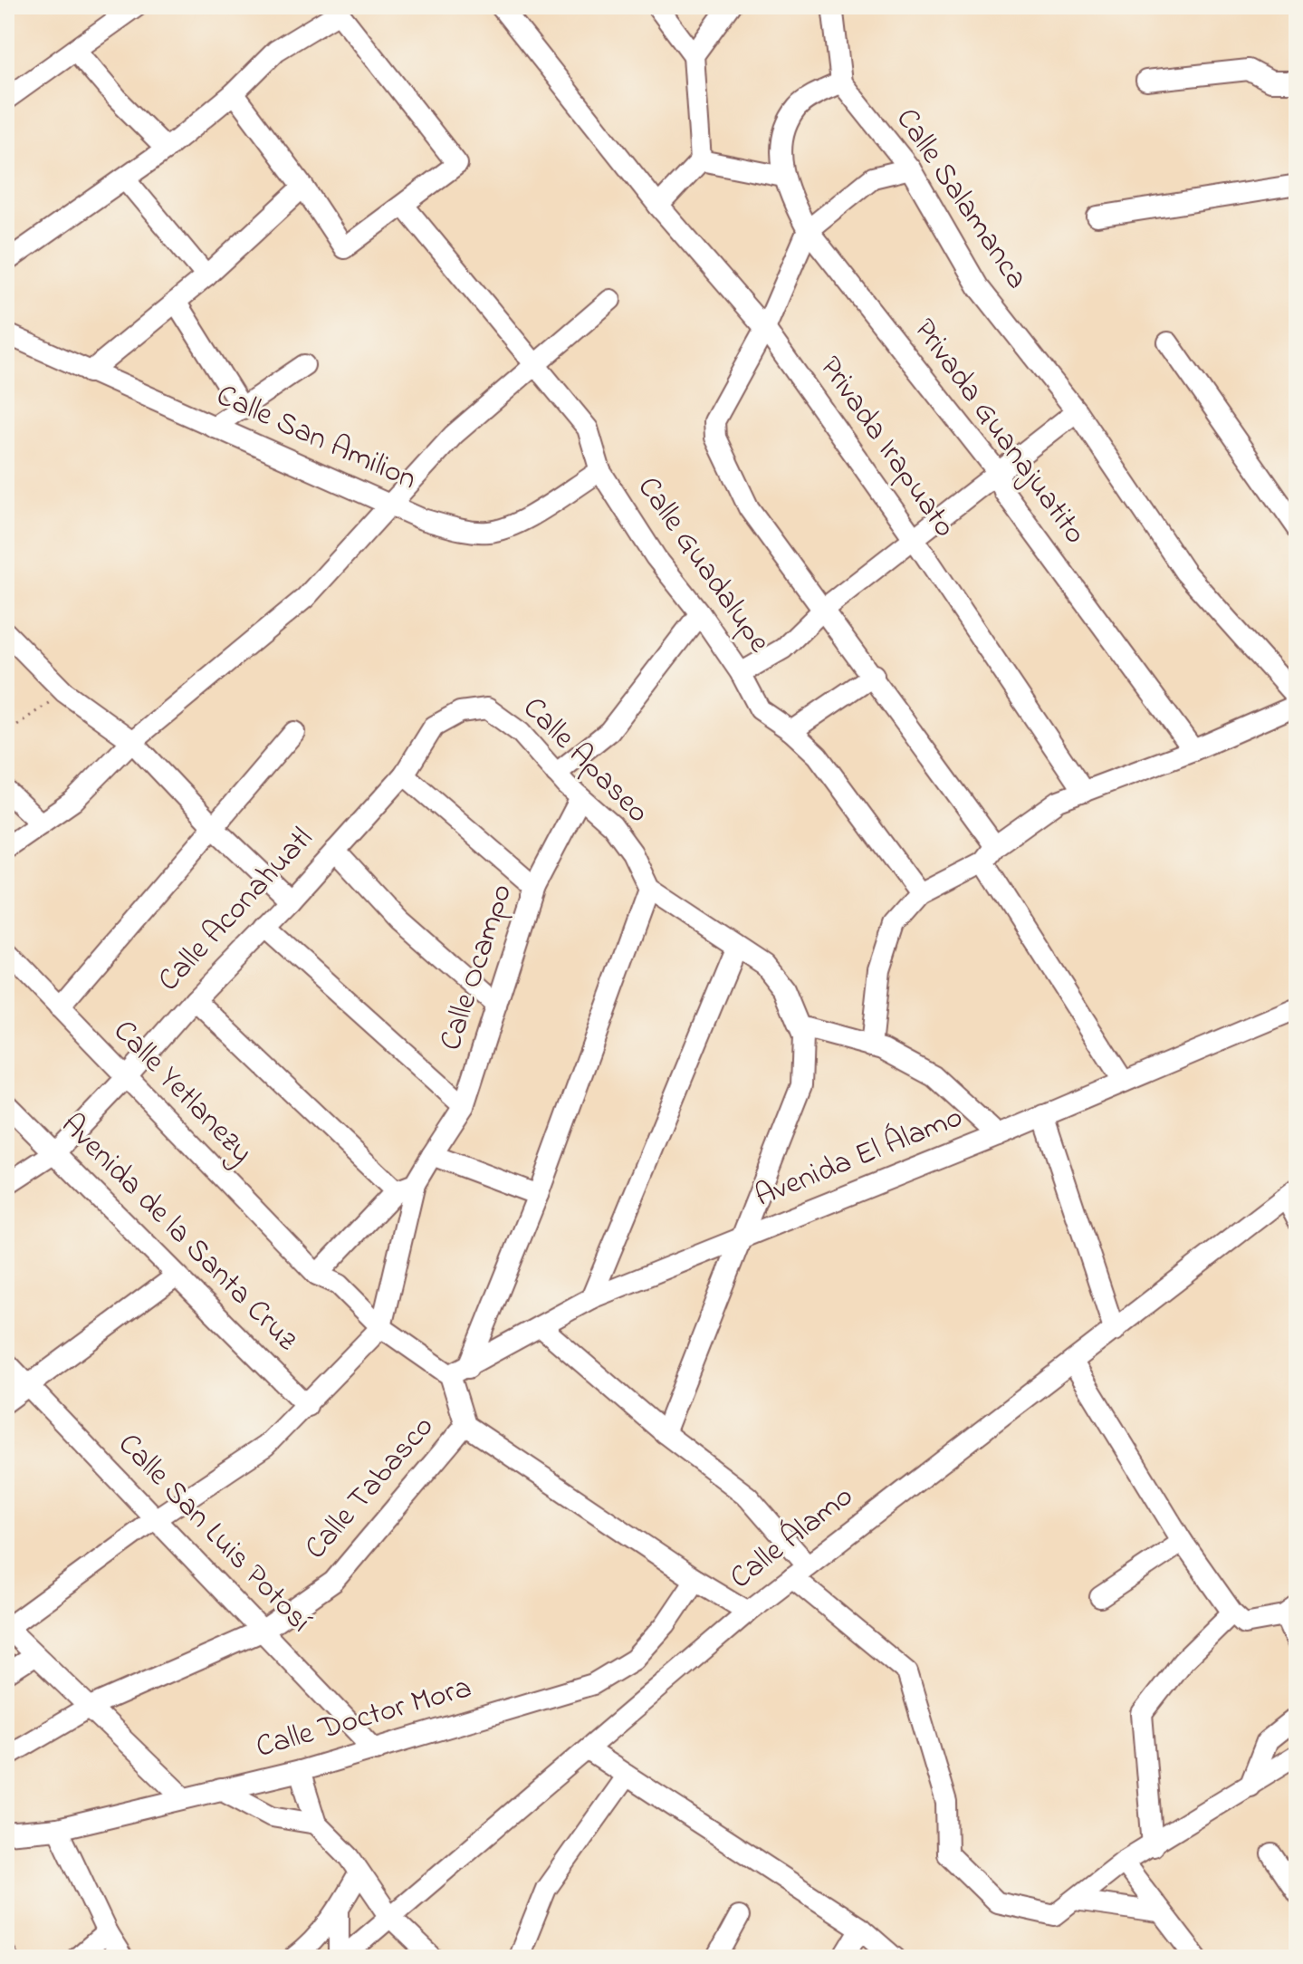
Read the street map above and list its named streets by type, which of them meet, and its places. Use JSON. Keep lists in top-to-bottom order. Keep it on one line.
{"streets":{"street":["Calle Salamanca","Privada Guanajuatito","Calle San Amilion","Privada Irapuato","Calle Guadalupe","Calle Apaseo","Calle Aconahuatl","Calle Ocampo","Calle Yetlanezy","Avenida El Álamo","Avenida de la Santa Cruz","Calle Tabasco","Calle San Luis Potosí","Calle Álamo","Calle Doctor Mora"]},"crossings":[["Calle Salamanca","Privada Guanajuatito"],["Calle San Amilion","Calle Guadalupe"],["Calle Apaseo","Calle Aconahuatl"],["Calle Apaseo","Calle Ocampo"],["Calle Apaseo","Avenida El Álamo"],["Calle Aconahuatl","Calle Yetlanezy"],["Calle Aconahuatl","Avenida de la Santa Cruz"],["Calle Tabasco","Calle San Luis Potosí"],["Calle San Luis Potosí","Calle Doctor Mora"]]}
